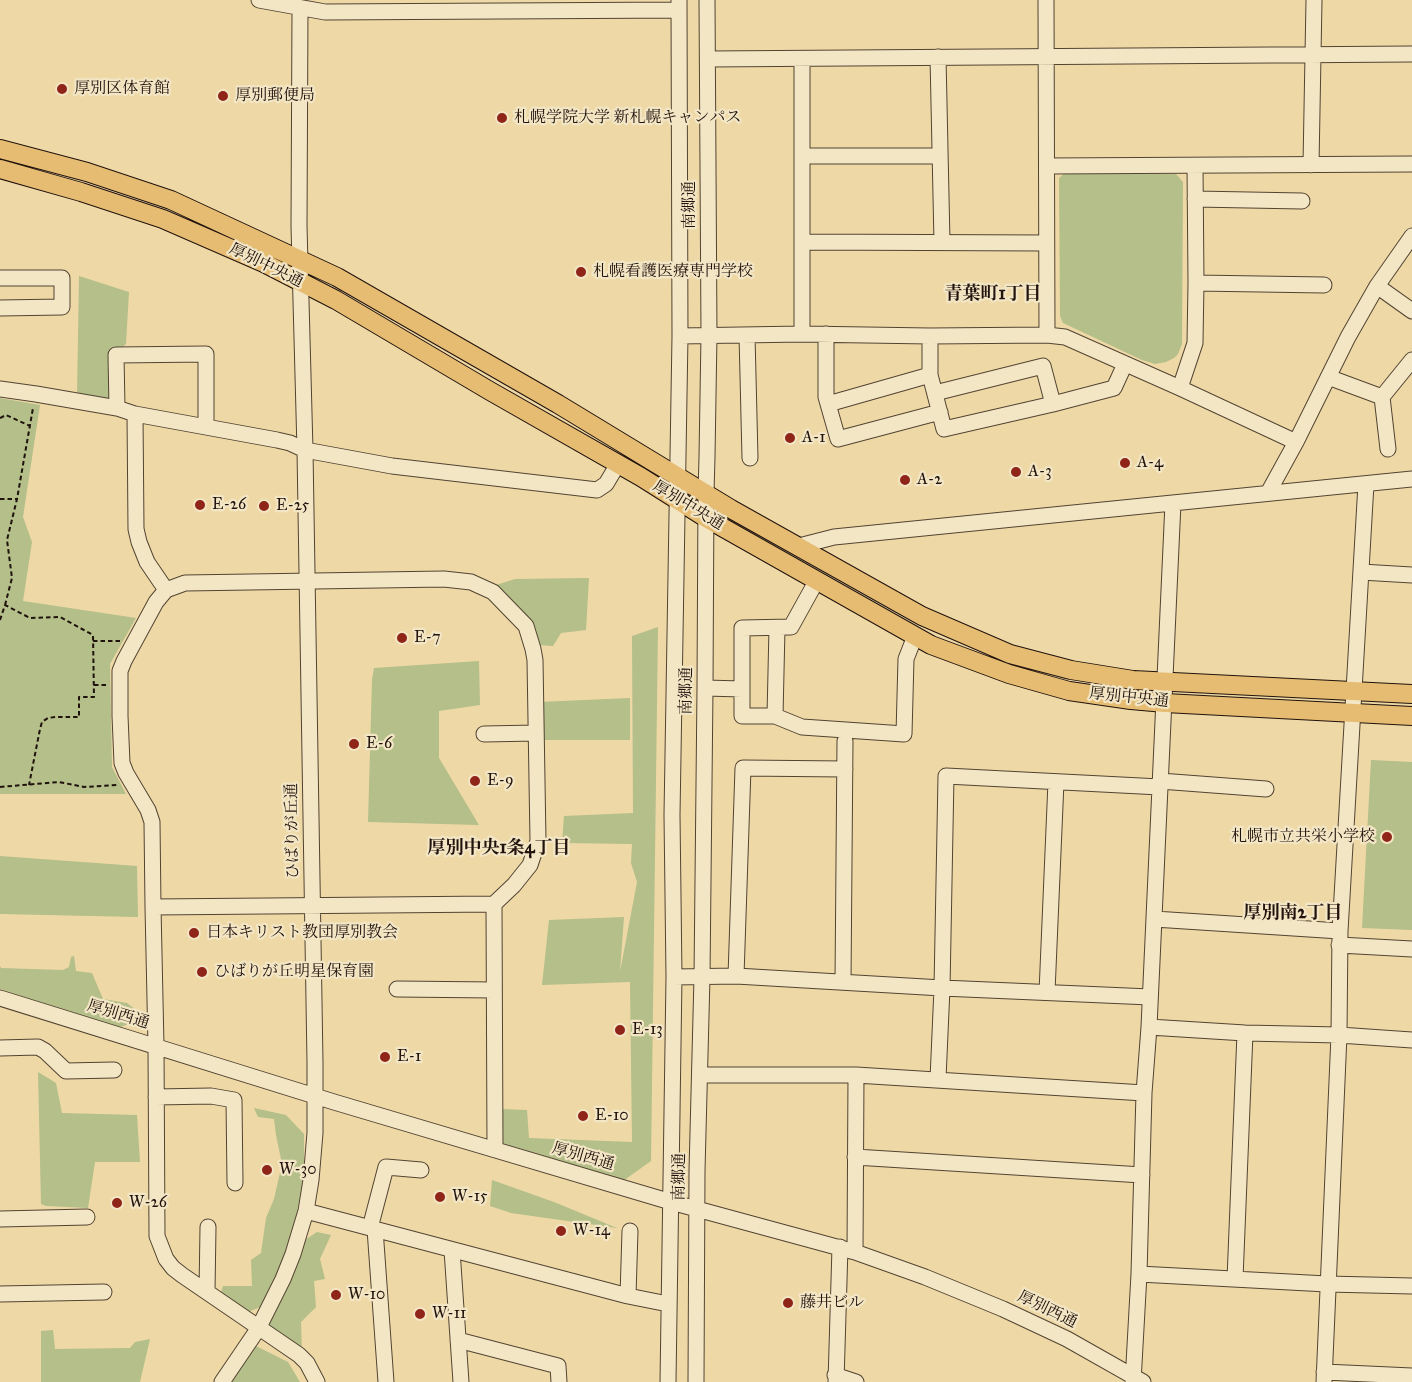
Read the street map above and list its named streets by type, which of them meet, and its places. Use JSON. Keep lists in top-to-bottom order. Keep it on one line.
{"streets":{"main road":["厚別中央通"],"street":["南郷通","ひばりが丘通","厚別西通"]},"crossings":[["南郷通","厚別中央通"],["南郷通","厚別西通"],["厚別中央通","ひばりが丘通"],["ひばりが丘通","厚別西通"]],"districts":["青葉町1丁目","厚別中央1条4丁目","厚別南2丁目"],"places":["厚別区体育館","厚別郵便局","札幌学院大学 新札幌キャンパス","札幌看護医療専門学校","A-1","A-4","A-3","A-2","E-26","E-25","E-7","E-6","E-9","札幌市立共栄小学校","日本キリスト教団厚別教会","ひばりが丘明星保育園","E-13","E-1","E-10","W-30","W-15","W-26","W-14","W-10","藤井ビル","W-11"]}
